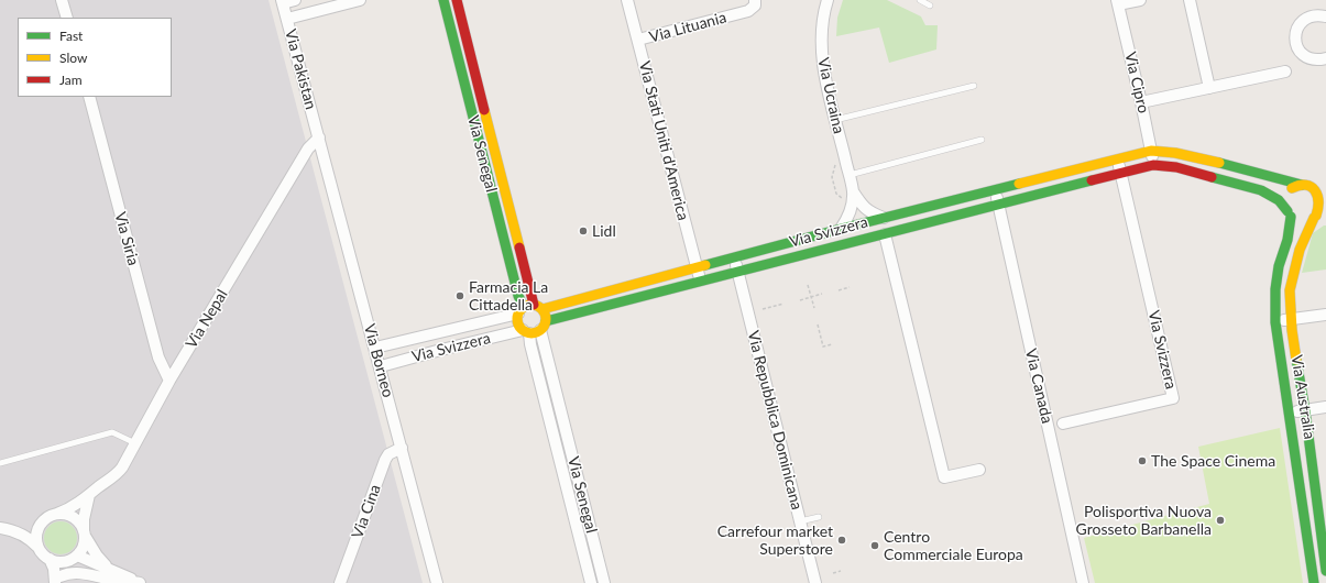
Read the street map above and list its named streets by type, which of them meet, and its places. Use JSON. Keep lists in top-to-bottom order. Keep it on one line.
{"streets":{"main road":["Via Senegal","Via Svizzera","Via Australia"],"street":["Via Lituania","Via Pakistan","Via Cipro","Via Ucraina","Via Stati Uniti d'America","Via Siria","Via Nepal","Via Borneo","Via Canada","Via Repubblica Dominicana","Via Cina"]},"crossings":[["Via Lituania","Via Stati Uniti d'America"],["Via Pakistan","Via Nepal"],["Via Pakistan","Via Borneo"],["Via Cipro","Via Svizzera"],["Via Ucraina","Via Svizzera"],["Via Stati Uniti d'America","Via Svizzera"],["Via Senegal","Via Svizzera"],["Via Svizzera","Via Borneo"],["Via Svizzera","Via Canada"],["Via Svizzera","Via Australia"],["Via Svizzera","Via Repubblica Dominicana"],["Via Siria","Via Nepal"],["Via Nepal","Via Borneo"],["Via Borneo","Via Cina"]],"places":["Lidl","Farmacia La Cittadella","The Space Cinema","Polisportiva Nuova Grosseto Barbanella","Carrefour market Superstore","Centro Commerciale Europa"],"legend":["Fast","Slow","Jam"]}
